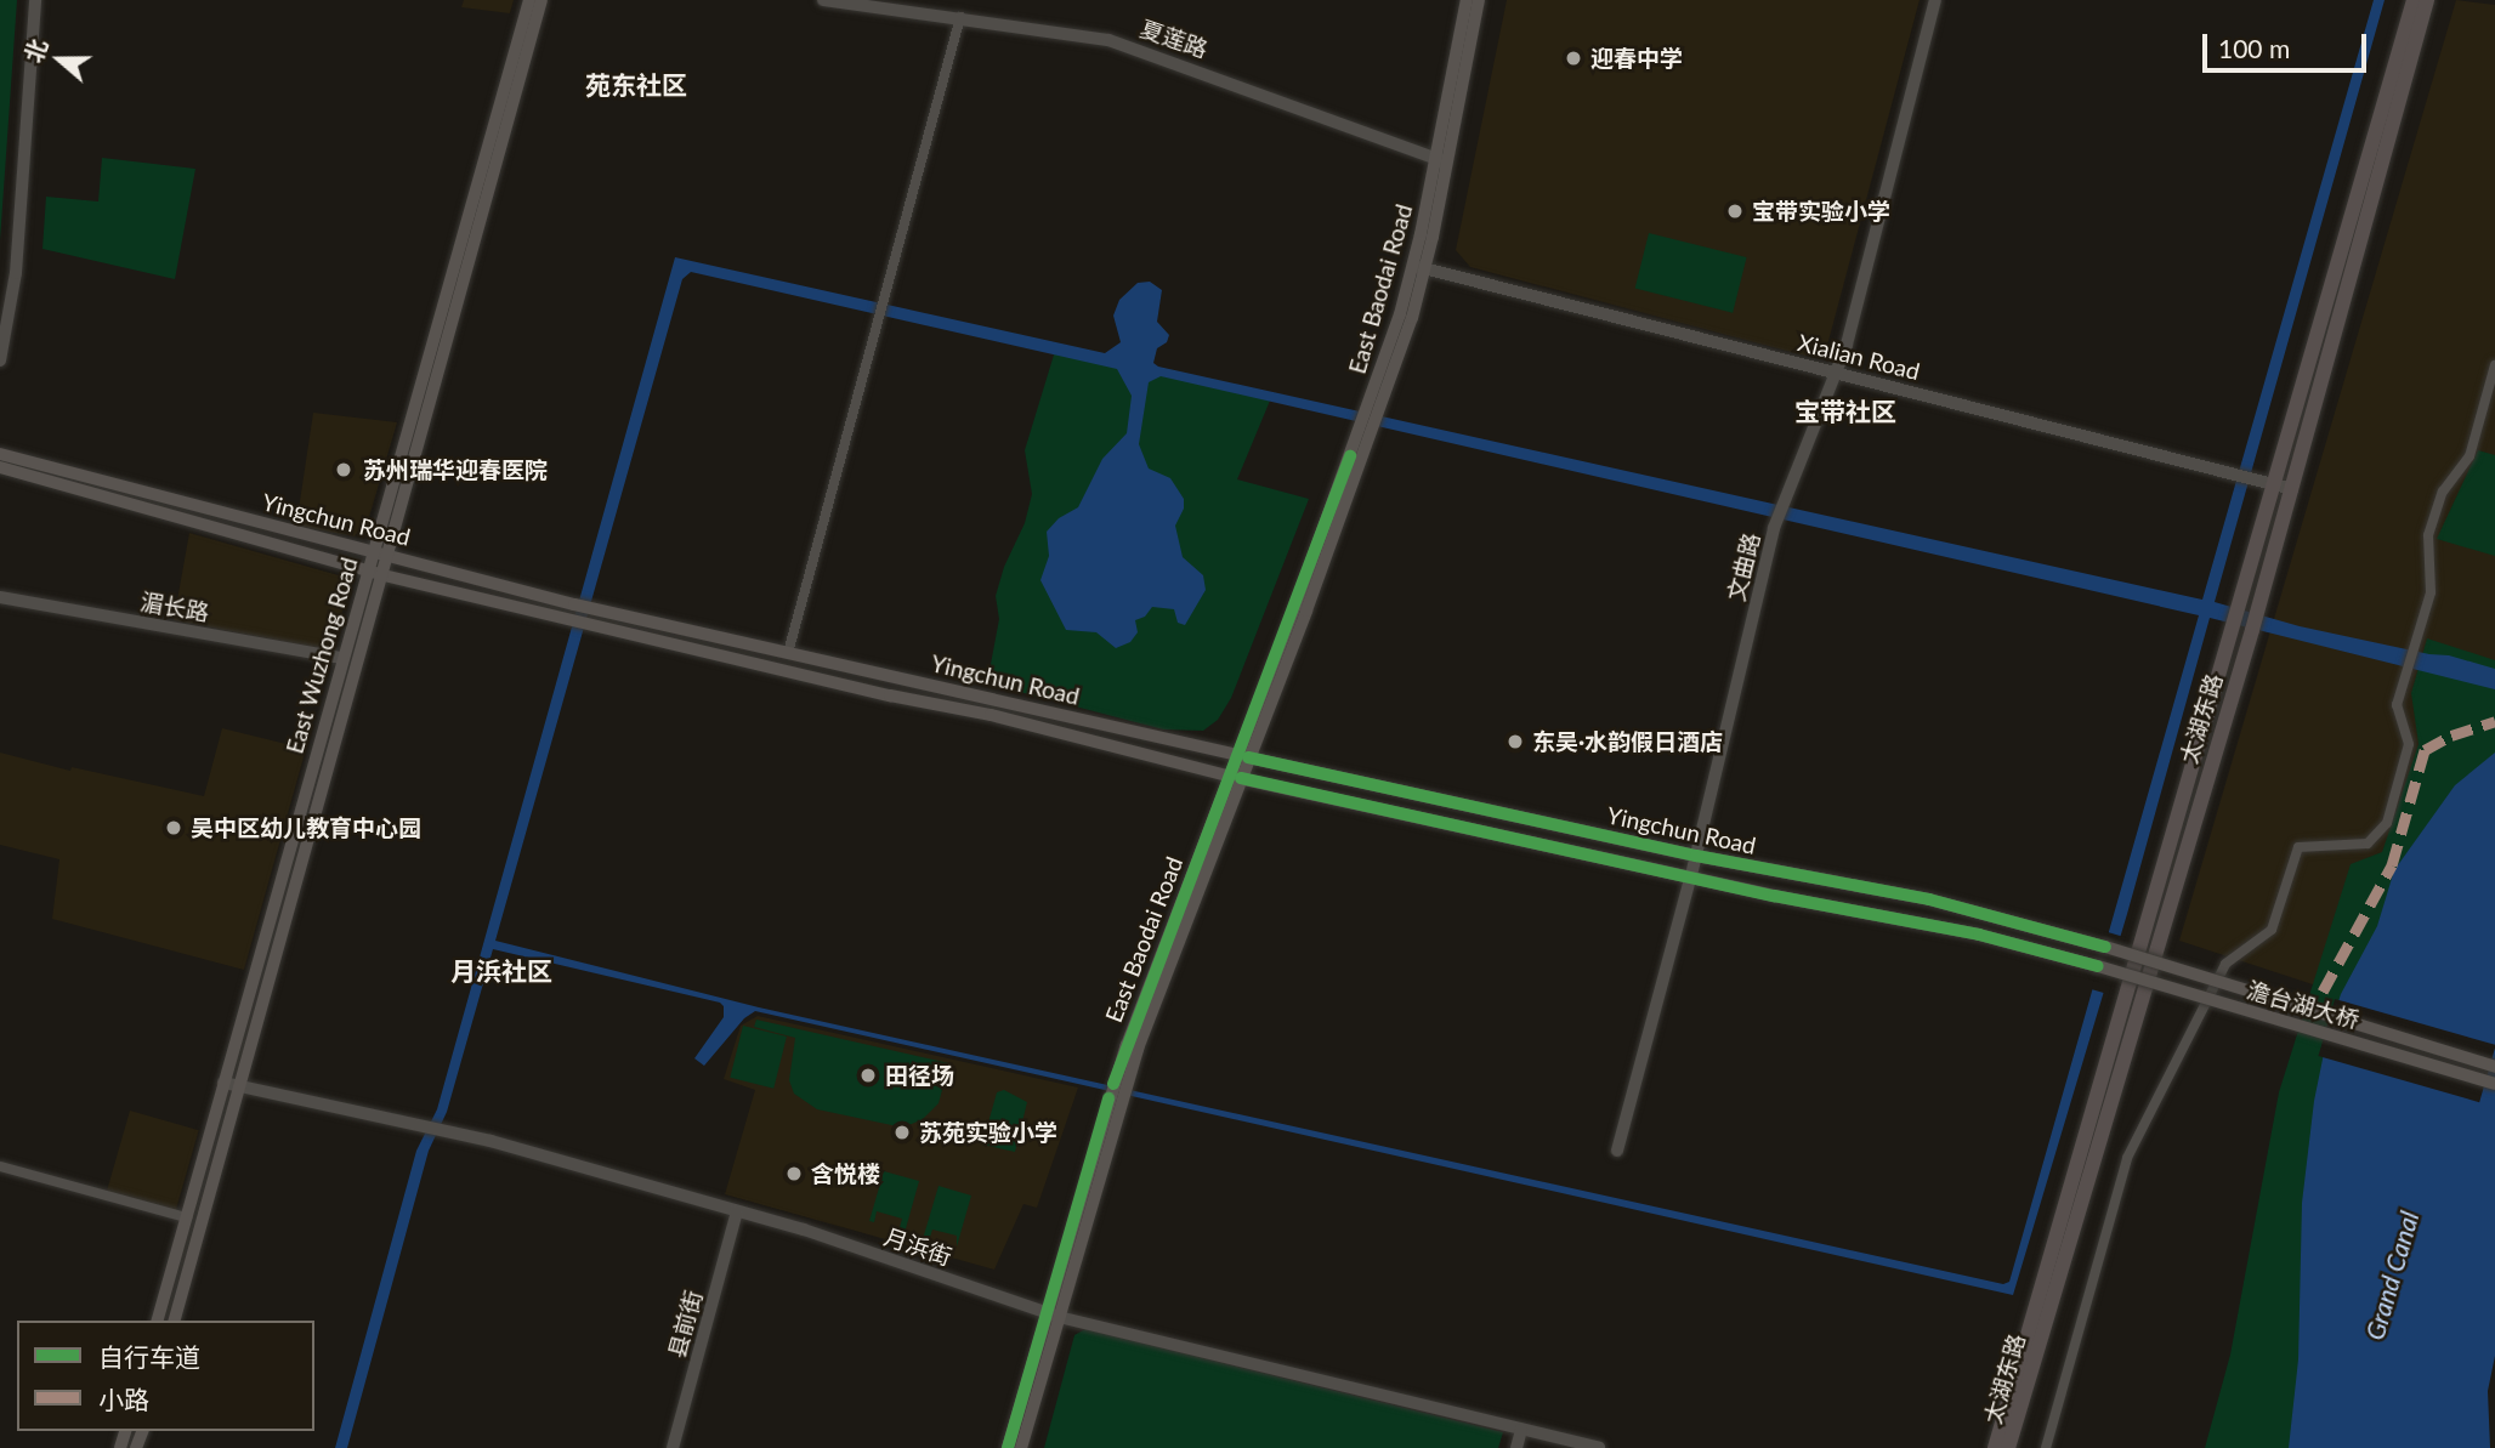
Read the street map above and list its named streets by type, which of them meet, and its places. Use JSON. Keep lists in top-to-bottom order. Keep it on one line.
{"streets":{"main road":["East Baodai Road","Yingchun Road","East Wuzhong Road","太湖东路","澹台湖大桥"],"street":["夏莲路","Xialian Road","文曲路","湄长路","月浜街","县前街"]},"crossings":[["夏莲路","East Baodai Road"],["East Baodai Road","Xialian Road"],["East Baodai Road","Yingchun Road"],["East Baodai Road","月浜街"],["Xialian Road","文曲路"],["Xialian Road","太湖东路"],["Yingchun Road","文曲路"],["Yingchun Road","East Wuzhong Road"],["Yingchun Road","澹台湖大桥"],["湄长路","East Wuzhong Road"],["East Wuzhong Road","月浜街"],["月浜街","县前街"]],"districts":["苑东社区","宝带社区","月浜社区"],"water":["Grand Canal"],"places":["迎春中学","宝带实验小学","苏州瑞华迎春医院","东吴·水韵假日酒店","吴中区幼儿教育中心园","田径场","苏苑实验小学","含悦楼"],"legend":["自行车道","小路"],"scale_bar":"100 m","north":"left"}
